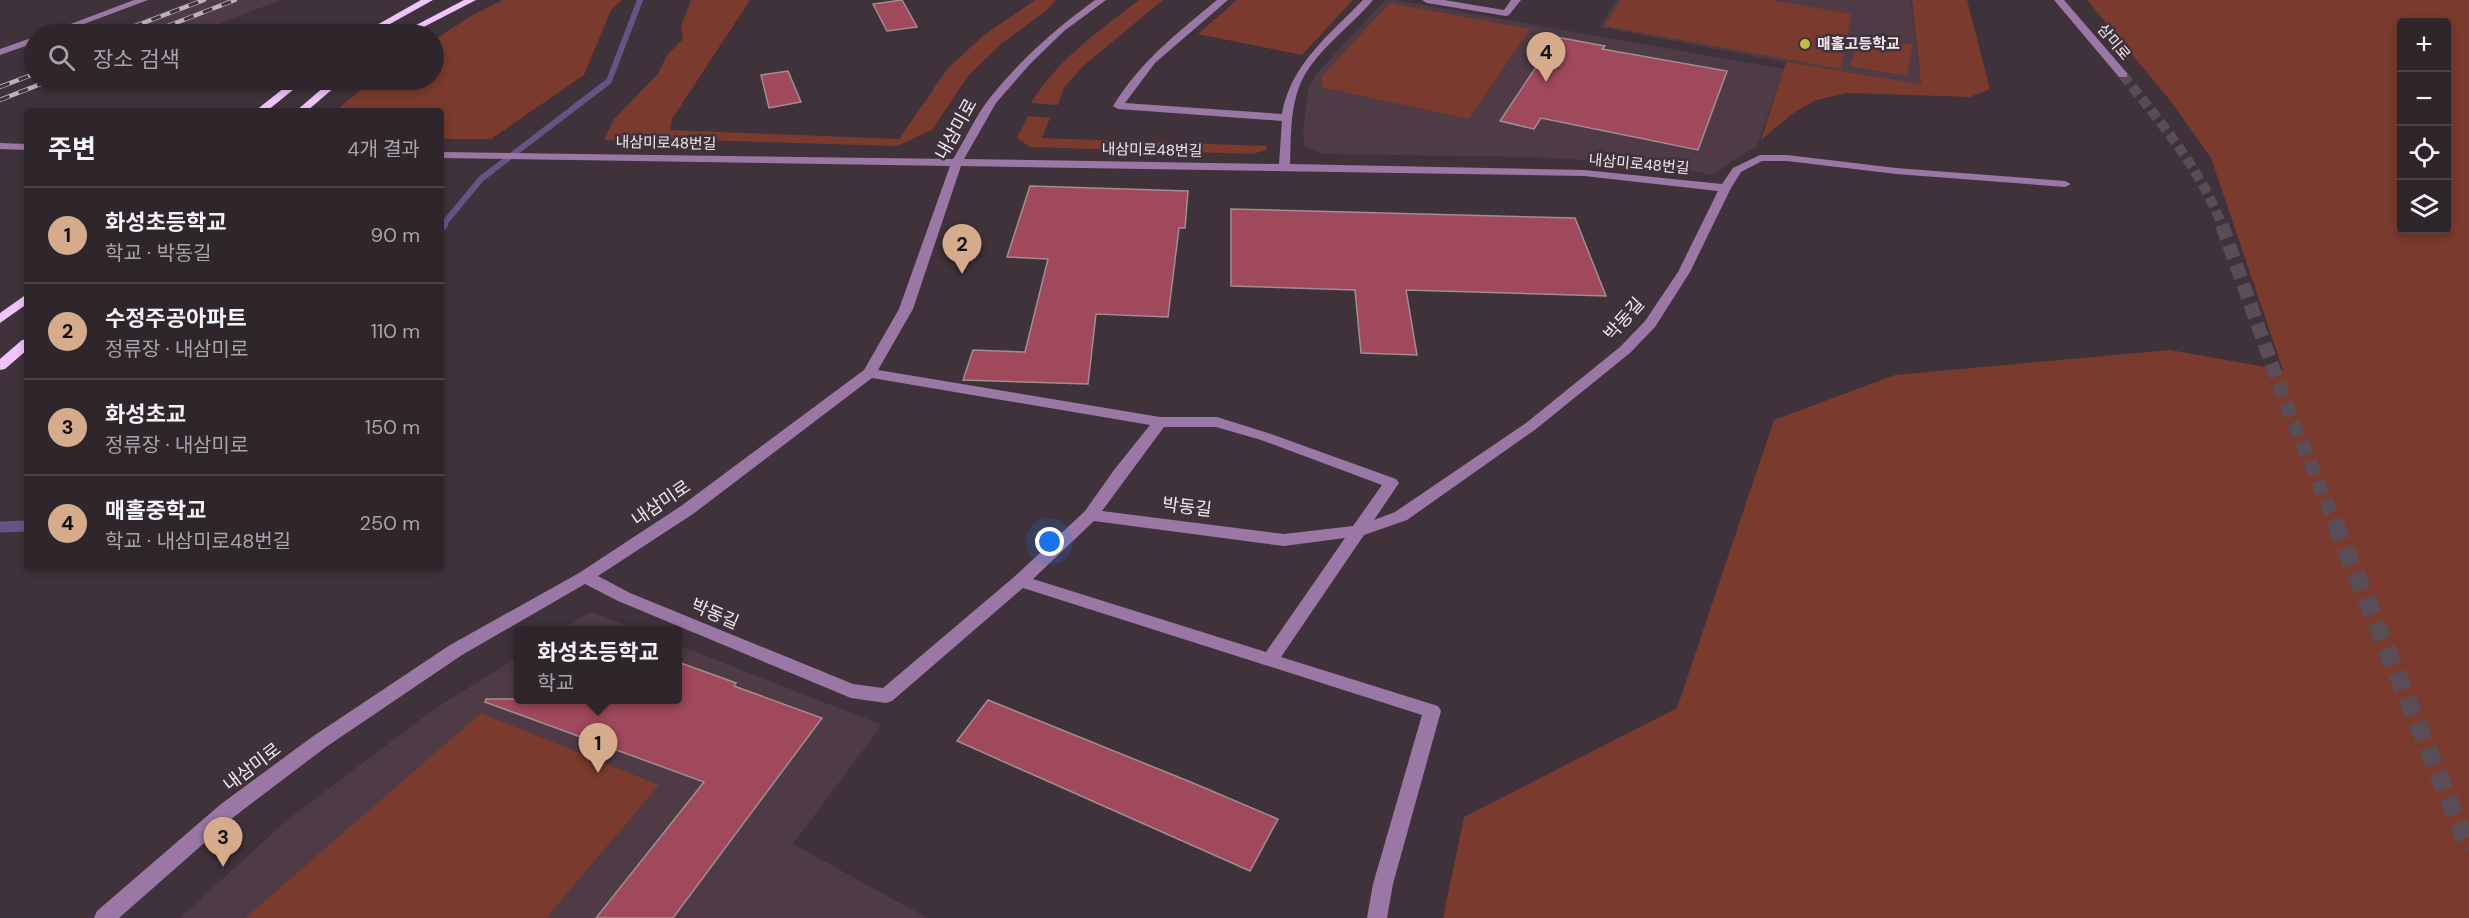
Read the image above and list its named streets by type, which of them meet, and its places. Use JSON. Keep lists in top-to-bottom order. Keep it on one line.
{"streets":{"street":["삼미로","내삼미로","내삼미로48번길","박동길"]},"crossings":[["내삼미로","내삼미로48번길"],["내삼미로","박동길"],["내삼미로48번길","박동길"]],"places":["매홀고등학교"],"page":{"map_buttons":["+","−"],"search":"장소 검색","pins":["4","2","1","3"],"heading":["주변","4개 결과"],"list":[{"mark":"1","name":"화성초등학교","note":"학교 · 박동길","value":"90 m"},{"mark":"2","name":"수정주공아파트","note":"정류장 · 내삼미로","value":"110 m"},{"mark":"3","name":"화성초교","note":"정류장 · 내삼미로","value":"150 m"},{"mark":"4","name":"매홀중학교","note":"학교 · 내삼미로48번길","value":"250 m"}],"popup":["화성초등학교","학교"]}}
